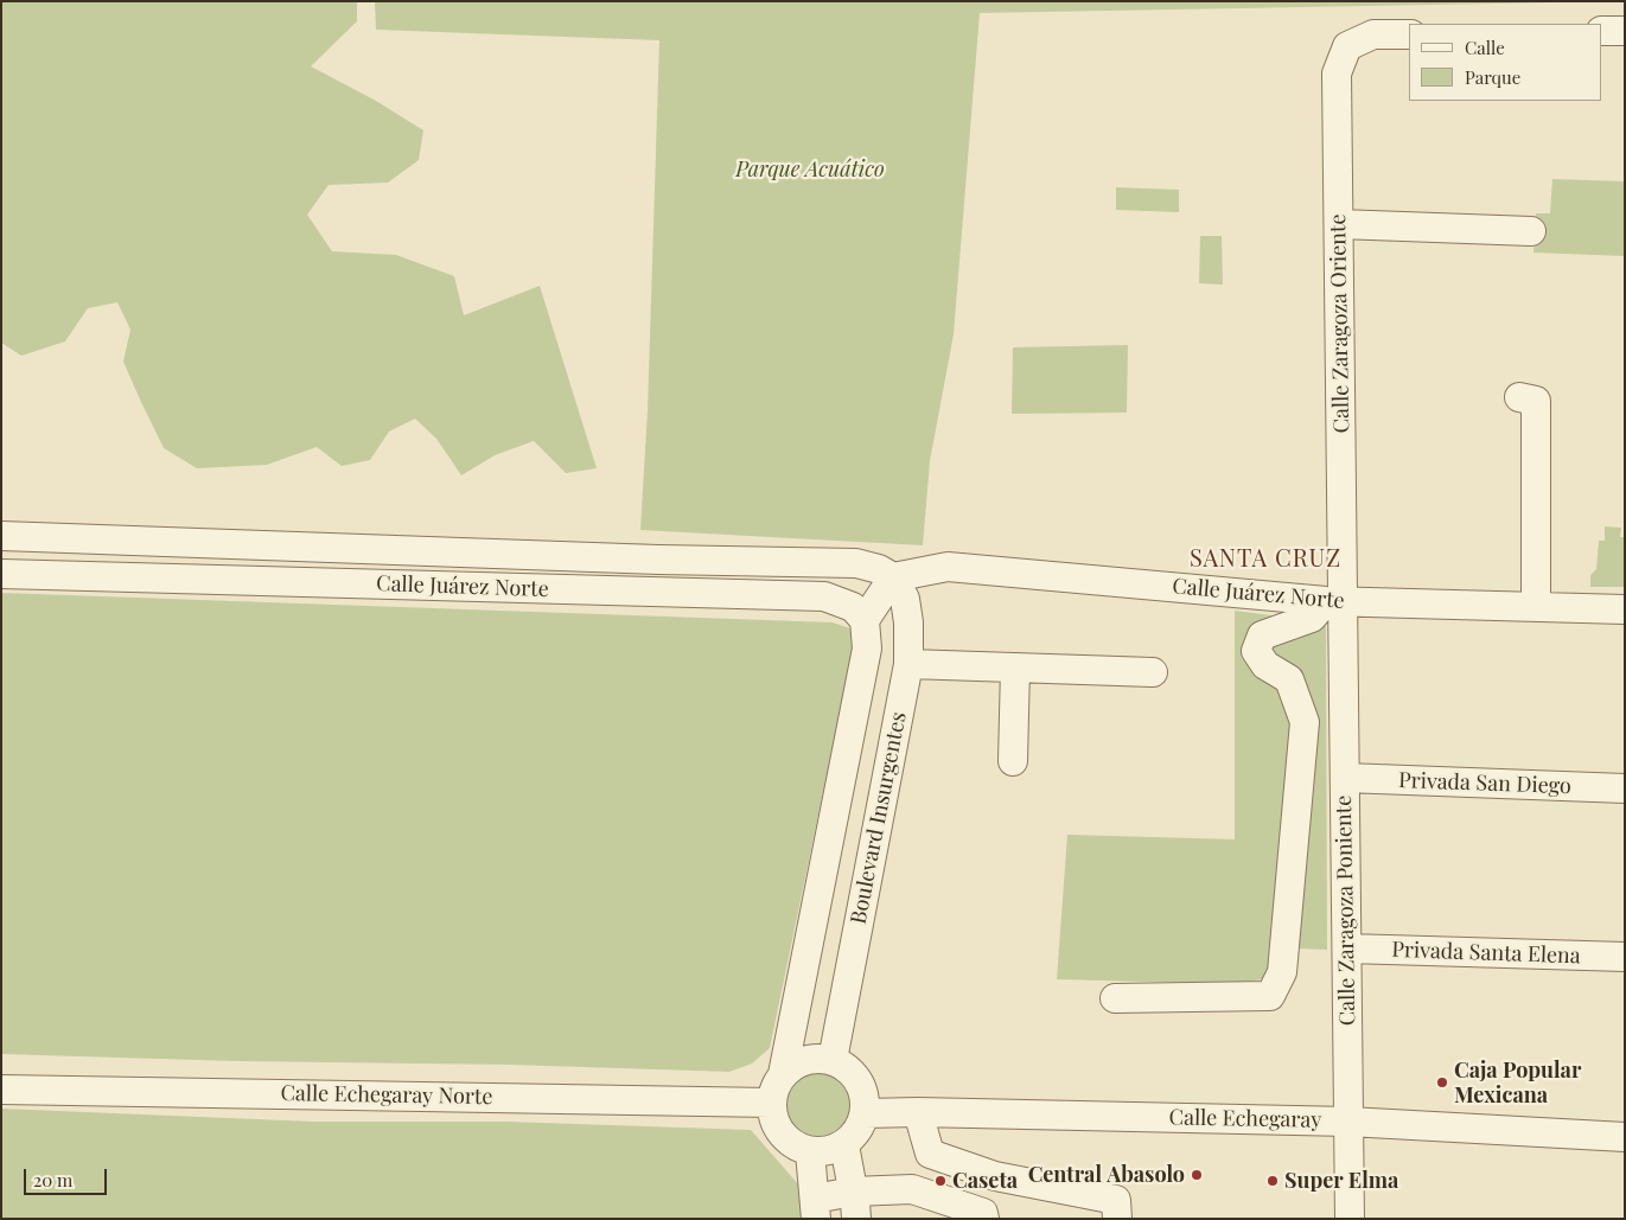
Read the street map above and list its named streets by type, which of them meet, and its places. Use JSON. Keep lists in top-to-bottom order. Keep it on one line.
{"streets":{"street":["Calle Zaragoza Oriente","Calle Juárez Norte","Privada San Diego","Boulevard Insurgentes","Calle Zaragoza Poniente","Privada Santa Elena","Calle Echegaray Norte","Calle Echegaray"]},"crossings":[["Calle Zaragoza Oriente","Calle Juárez Norte"],["Calle Zaragoza Oriente","Calle Zaragoza Poniente"],["Calle Juárez Norte","Boulevard Insurgentes"],["Calle Juárez Norte","Calle Zaragoza Poniente"],["Privada San Diego","Calle Zaragoza Poniente"],["Boulevard Insurgentes","Calle Echegaray Norte"],["Boulevard Insurgentes","Calle Echegaray"],["Calle Zaragoza Poniente","Privada Santa Elena"],["Calle Zaragoza Poniente","Calle Echegaray"],["Calle Echegaray Norte","Calle Echegaray"]],"districts":["SANTA CRUZ"],"parks":["Parque Acuático"],"places":["Caja Popular Mexicana","Central Abasolo","Caseta","Super Elma"],"legend":["Calle","Parque"],"scale_bar":"20 m"}
